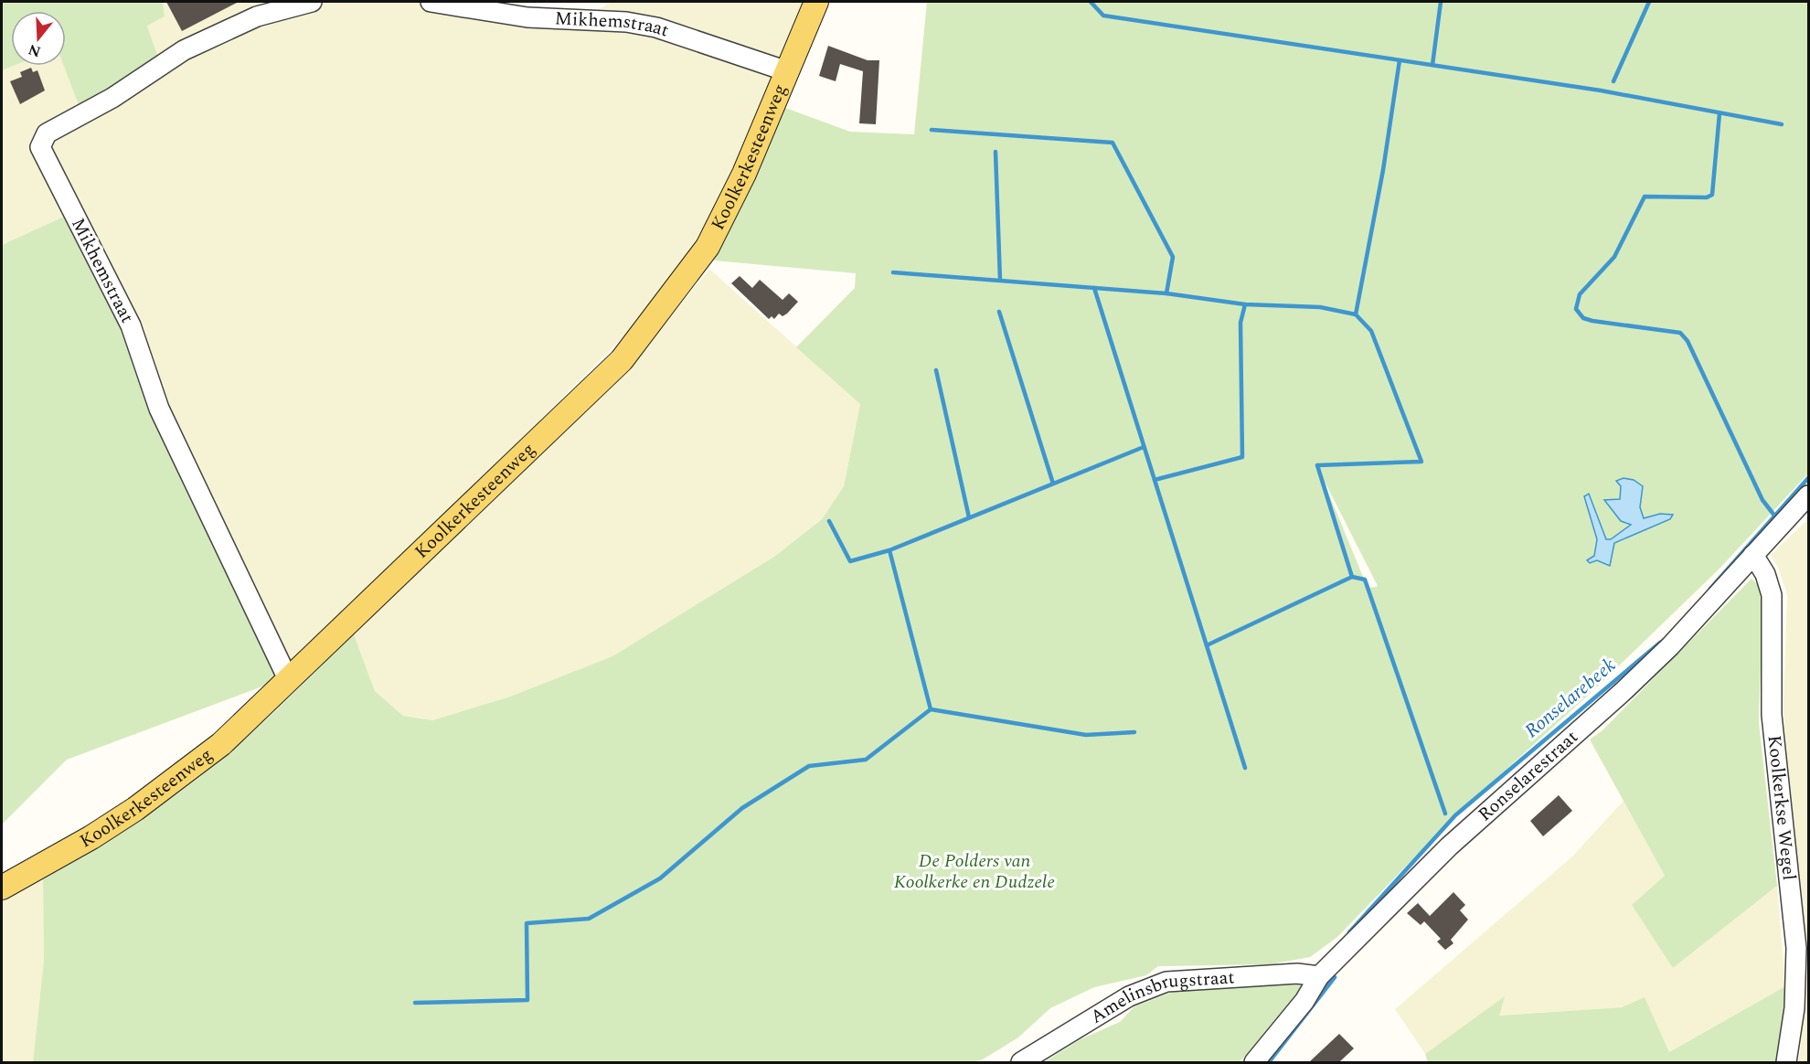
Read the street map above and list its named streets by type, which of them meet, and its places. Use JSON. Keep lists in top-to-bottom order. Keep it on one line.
{"streets":{"main road":["Koolkerkesteenweg"],"street":["Mikhemstraat","Ronselarestraat","Koolkerkse Wegel","Amelinsbrugstraat"]},"crossings":[["Mikhemstraat","Koolkerkesteenweg"],["Ronselarestraat","Koolkerkse Wegel"],["Ronselarestraat","Amelinsbrugstraat"]],"water":["Ronselarebeek"],"parks":["De Polders van Koolkerke en Dudzele"],"north":"bottom"}
